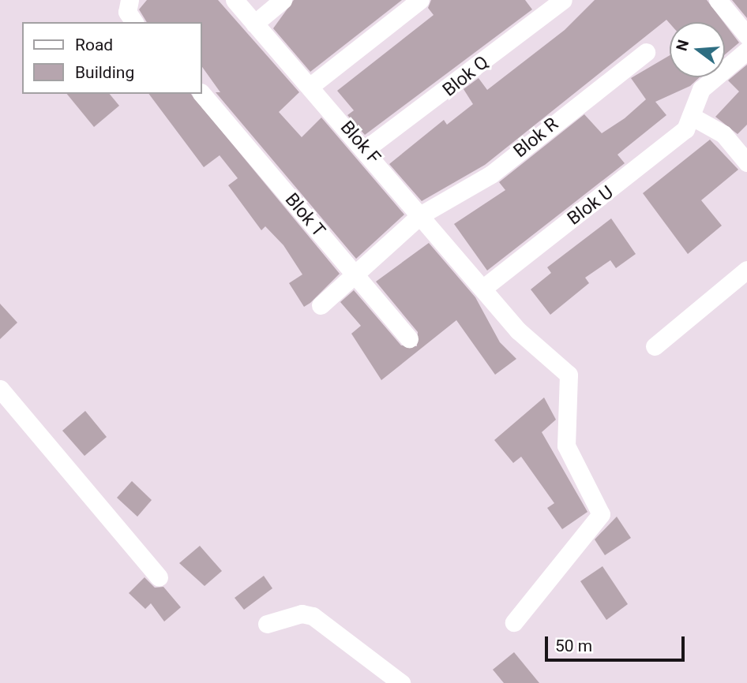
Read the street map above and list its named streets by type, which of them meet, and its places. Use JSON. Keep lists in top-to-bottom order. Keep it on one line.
{"streets":{"street":["Blok Q","Blok R","Blok F","Blok U","Blok T"]},"crossings":[["Blok Q","Blok F"],["Blok R","Blok F"],["Blok R","Blok T"],["Blok F","Blok U"]],"legend":["Road","Building"],"scale_bar":"50 m","north":"left"}
